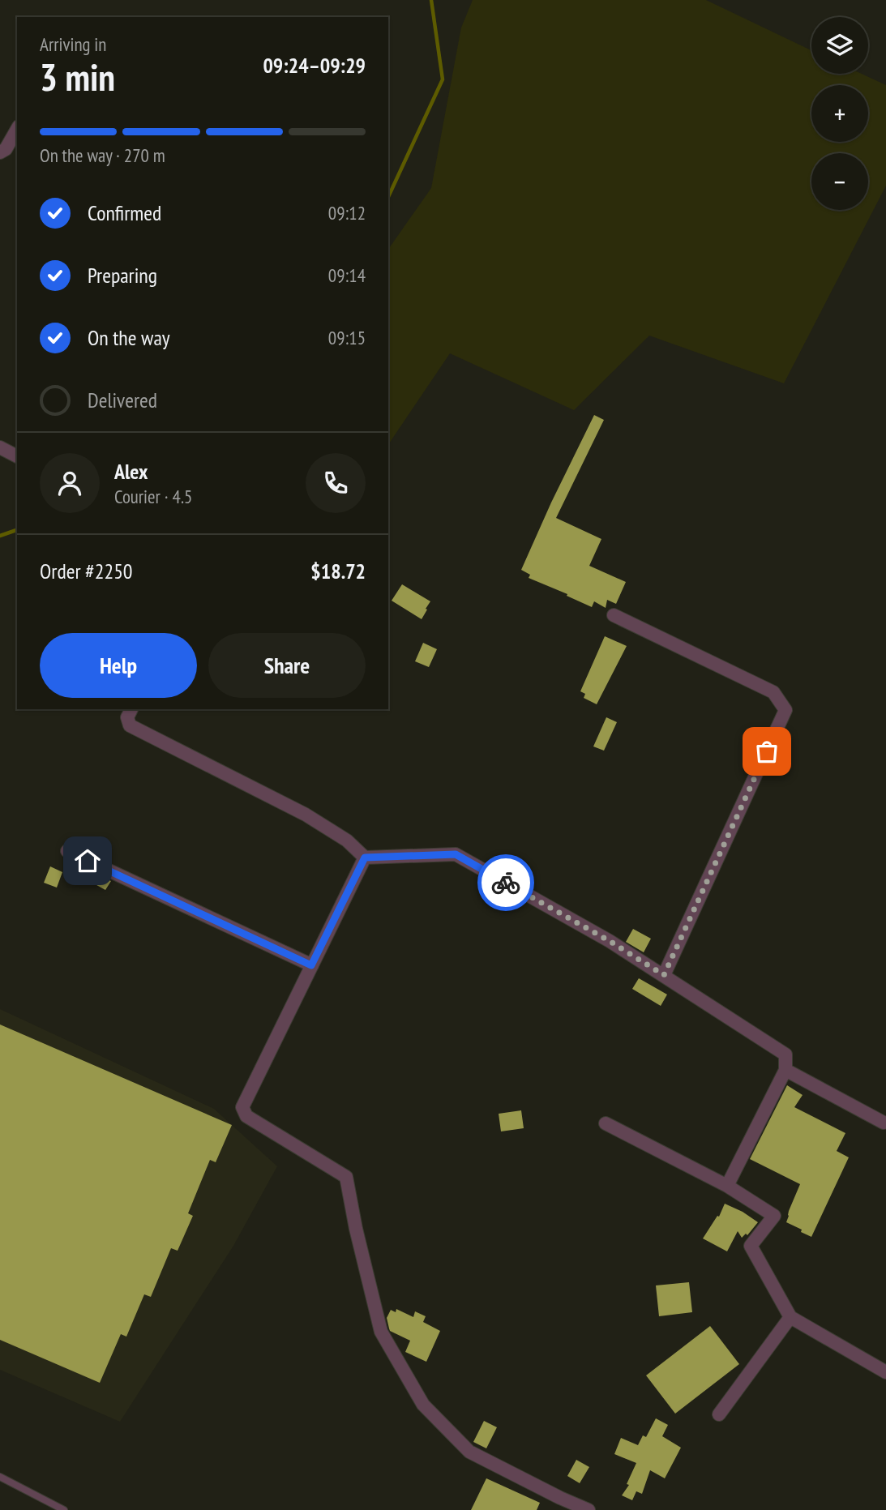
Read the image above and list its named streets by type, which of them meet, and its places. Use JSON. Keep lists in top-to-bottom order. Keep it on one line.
{"page":{"map_buttons":["+","−"],"heading":["3 min","Arriving in","09:24–09:29"],"panel":["Alex","Courier · 4.5","Order #2250","$18.72"],"bar":"On the way · 270 m","list":[["Confirmed","09:12"],["Preparing","09:14"],["On the way","09:15"],"Delivered"],"buttons":["Help","Share"]}}
